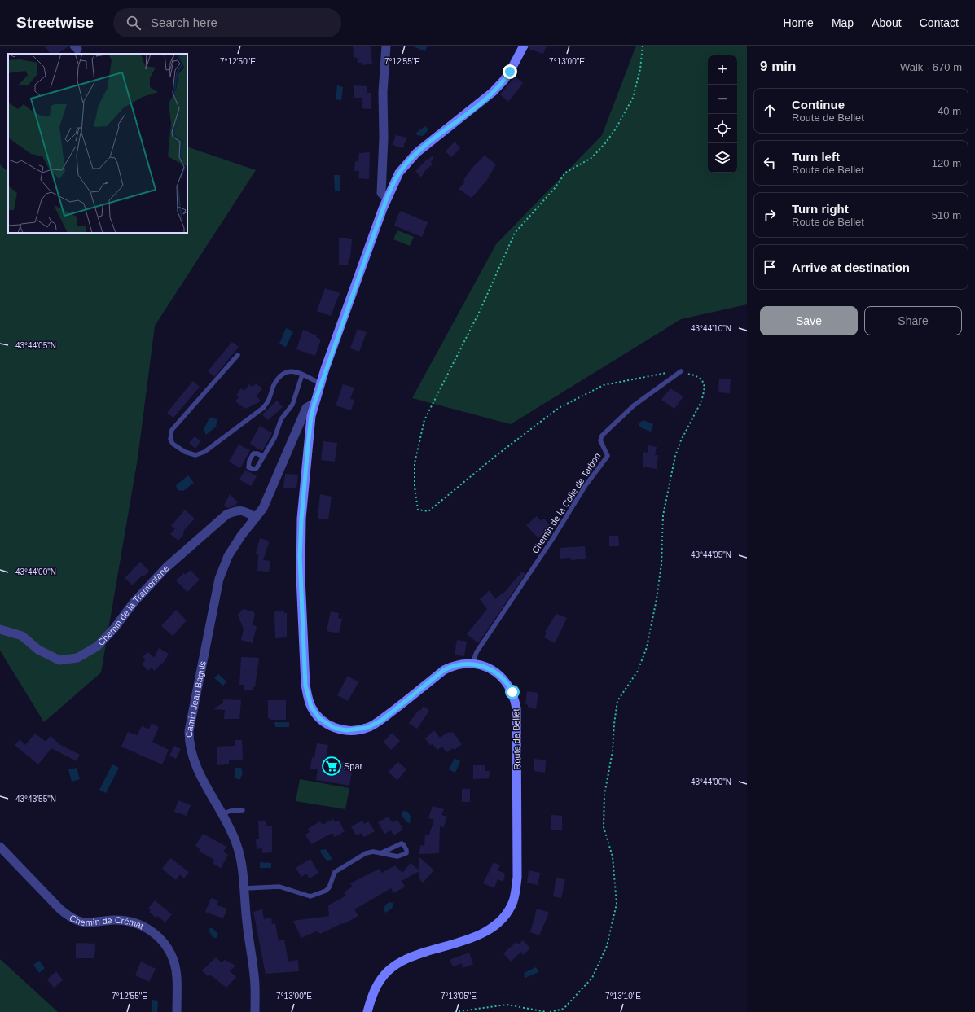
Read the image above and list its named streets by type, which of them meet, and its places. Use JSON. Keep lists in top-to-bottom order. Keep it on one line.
{"streets":{"main road":["Route de Bellet"],"street":["Chemin de la Tramontane","Camin Jean Bagnis","Chemin de Crémat"],"lane":["Chemin de la Colle de Tarbon"]},"crossings":[["Chemin de la Colle de Tarbon","Route de Bellet"],["Chemin de la Tramontane","Camin Jean Bagnis"],["Camin Jean Bagnis","Route de Bellet"]],"places":{"supermarket":["Spar"]},"page":{"header":"Streetwise","search":"Search here","nav":["Home","Map","About","Contact"],"heading":["9 min","Walk · 670 m"],"map_buttons":["+","−"],"list":[["Continue","Route de Bellet","40 m"],["Turn left","Route de Bellet","120 m"],["Turn right","Route de Bellet","510 m"],"Arrive at destination"],"buttons":["Save","Share"]},"coordinates":["7°12'50\"E","7°12'55\"E","7°13'00\"E","43°44'10\"N","43°44'05\"N","43°44'00\"N","43°43'55\"N","7°13'05\"E","7°13'10\"E"]}
